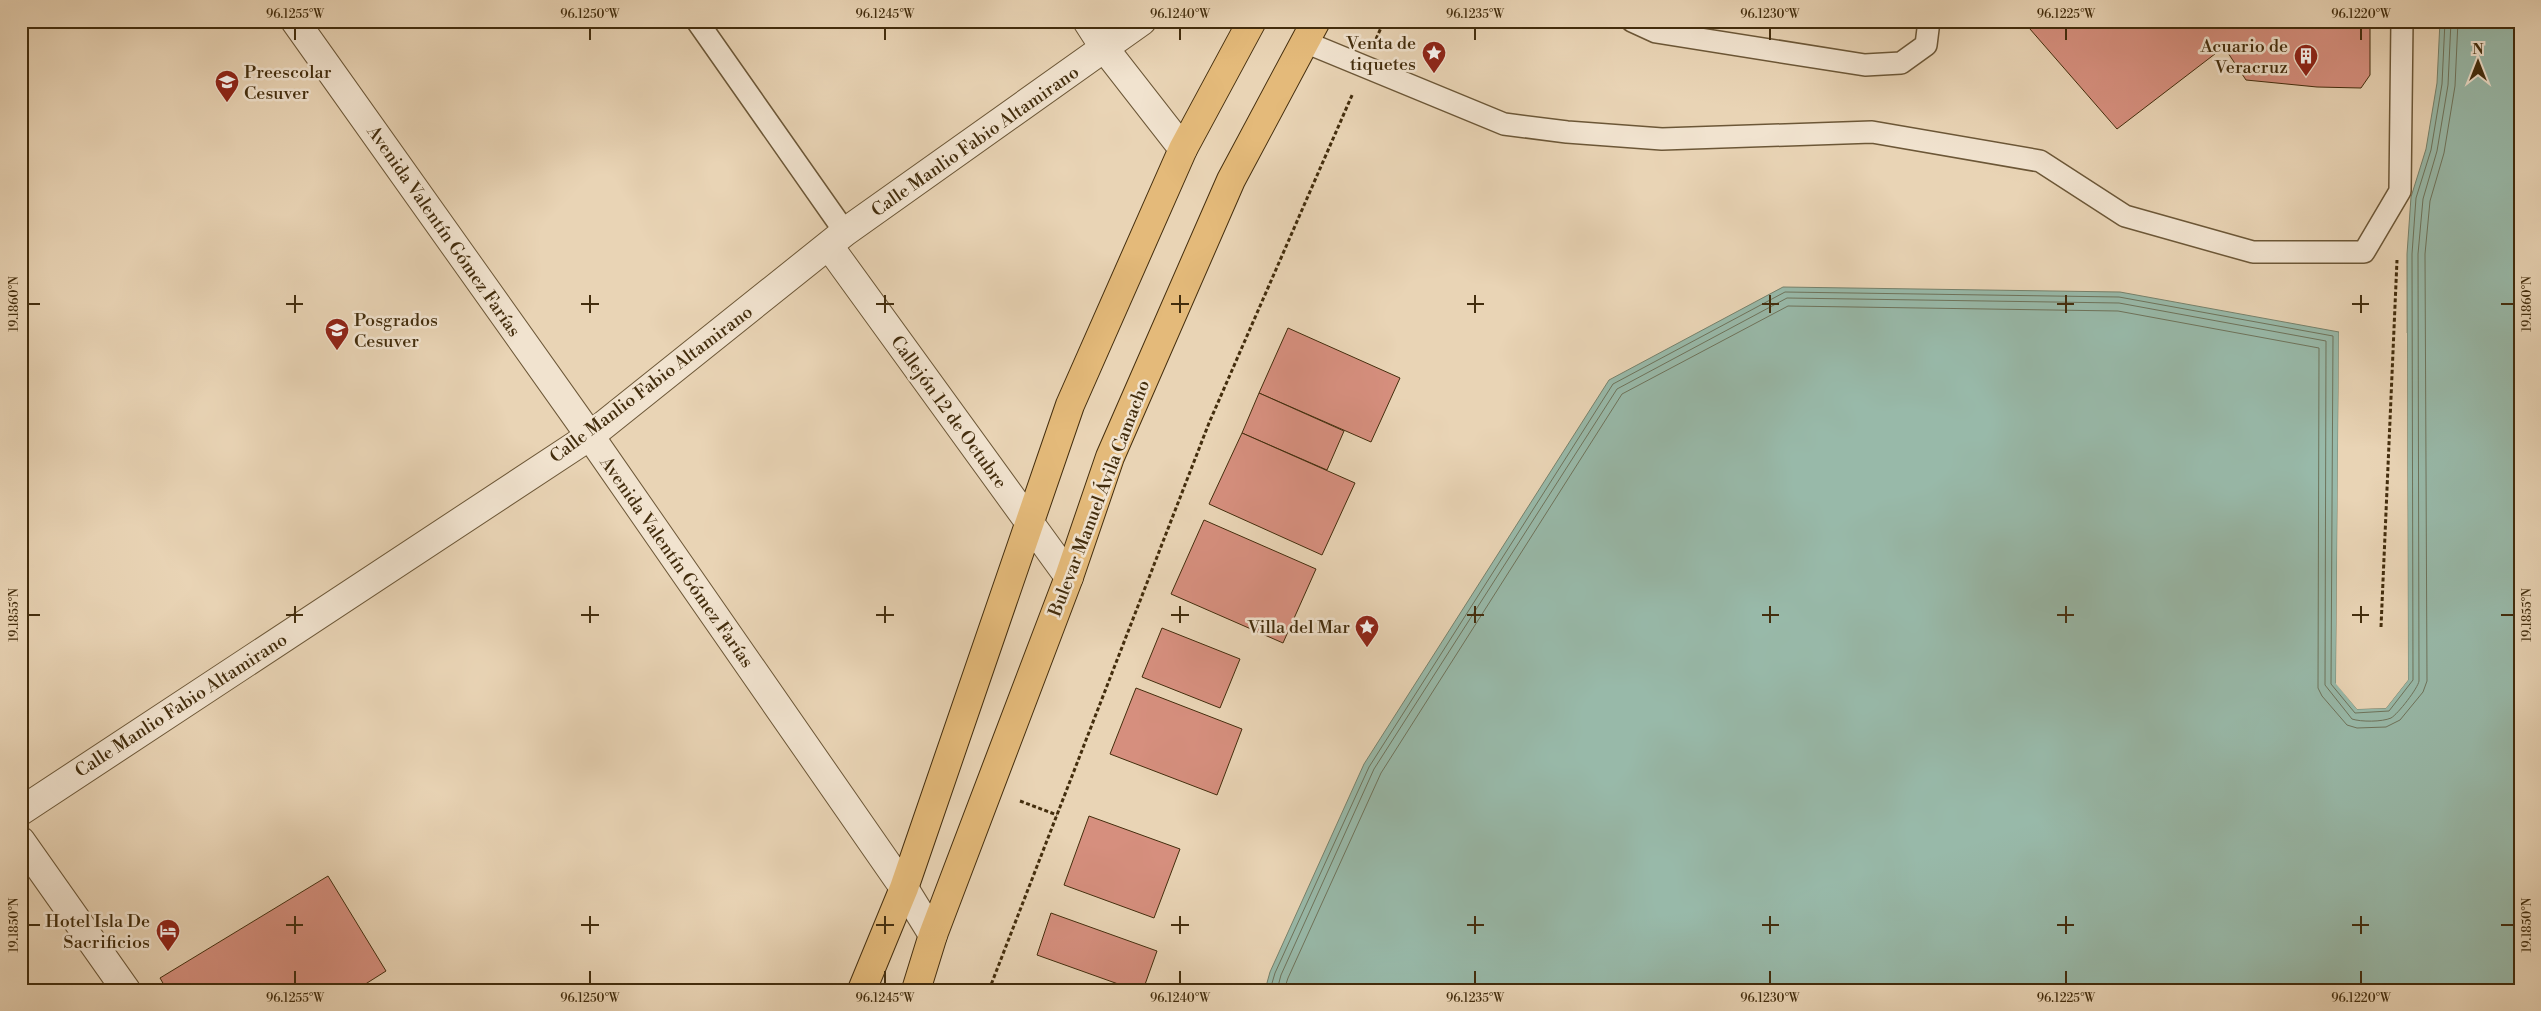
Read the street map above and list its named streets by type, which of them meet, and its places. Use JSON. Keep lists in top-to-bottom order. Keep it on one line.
{"streets":{"main road":["Bulevar Manuel Ávila Camacho"],"street":["Calle Manlio Fabio Altamirano","Avenida Valentín Gómez Farías","Callejón 12 de Octubre"]},"crossings":[["Calle Manlio Fabio Altamirano","Avenida Valentín Gómez Farías"],["Calle Manlio Fabio Altamirano","Callejón 12 de Octubre"],["Avenida Valentín Gómez Farías","Bulevar Manuel Ávila Camacho"],["Callejón 12 de Octubre","Bulevar Manuel Ávila Camacho"]],"places":{"place":["Venta de tiquetes","Villa del Mar"],"building":["Acuario de Veracruz"],"school or university":["Preescolar Cesuver","Posgrados Cesuver"],"hotel":["Hotel Isla De Sacrificios"]},"north":"top","coordinates":["96.1255°W","96.1250°W","96.1245°W","96.1240°W","96.1235°W","96.1230°W","96.1225°W","96.1220°W","19.1860°N","19.1855°N","19.1850°N"]}
